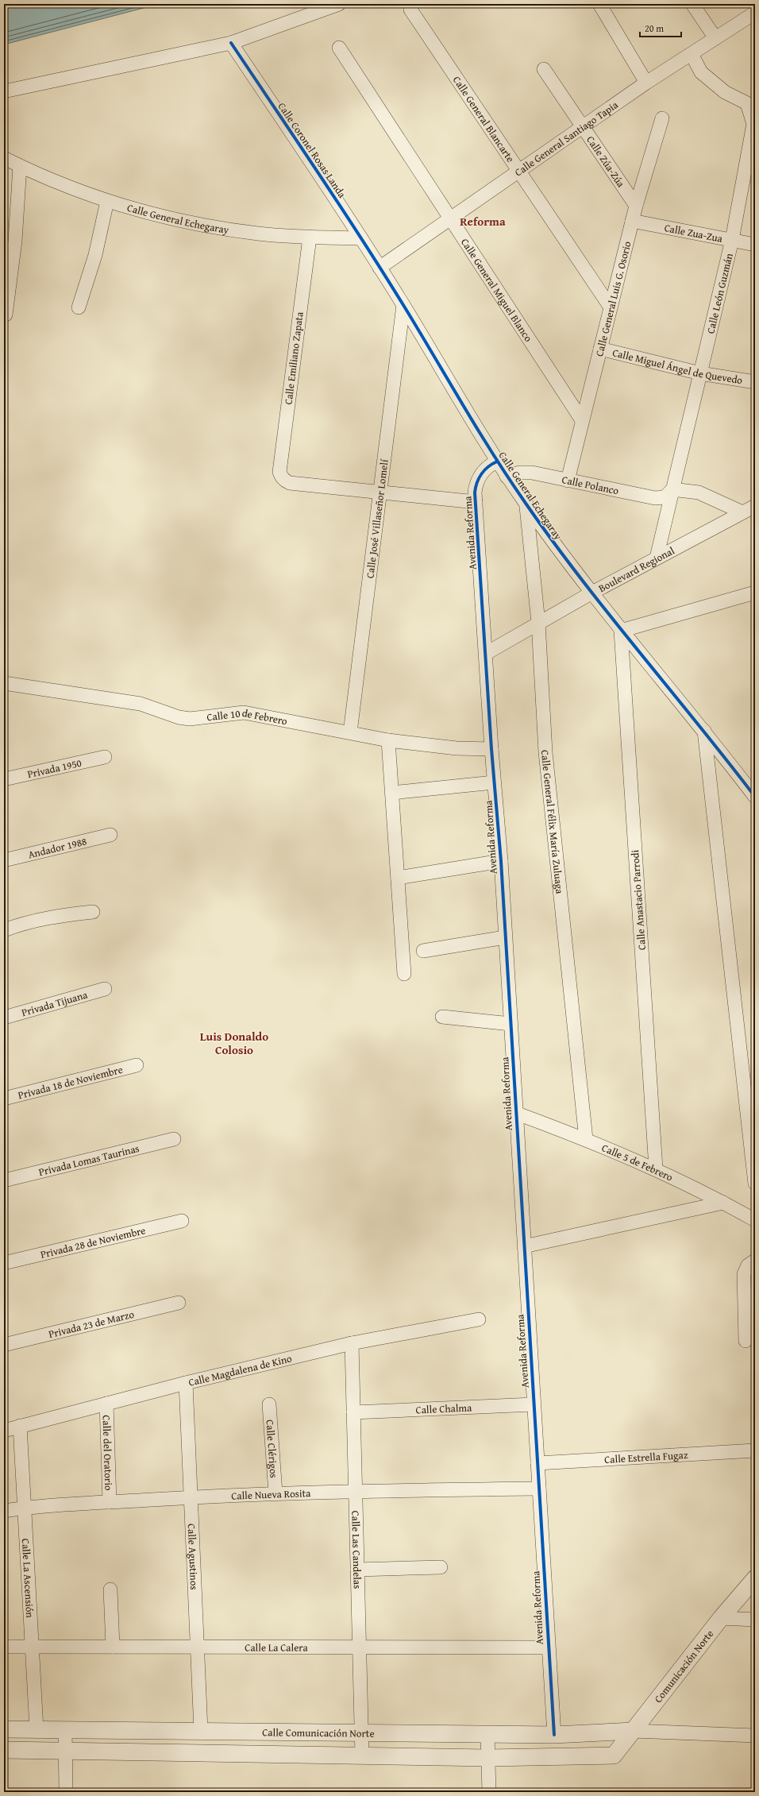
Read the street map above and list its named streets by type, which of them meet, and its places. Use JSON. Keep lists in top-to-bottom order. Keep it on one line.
{"streets":{"street":["Calle General Blancarte","Calle General Santiago Tapia","Calle Coronel Rosas Landa","Calle Zúa-Zúa","Calle General Echegaray","Calle Zua-Zua","Calle General Miguel Blanco","Calle León Guzmán","Calle General Luis G. Osorio","Calle Emiliano Zapata","Calle Miguel Ángel de Quevedo","Calle Polanco","Calle José Villaseñor Lomelí","Avenida Reforma","Boulevard Regional","Calle 10 de Febrero","Privada 1950","Calle General Félix María Zuluaga","Andador 1988","Calle Anastacio Parrodi","Privada Tijuana","Privada 18 de Noviembre","Privada Lomas Taurinas","Calle 5 de Febrero","Privada 28 de Noviembre","Privada 23 de Marzo","Calle Magdalena de Kino","Calle Chalma","Calle Clérigos","Calle del Oratorio","Calle Estrella Fugaz","Calle Nueva Rosita","Calle Las Candelas","Calle Agustinos","Calle La Ascensión","Calle La Calera","Comunicación Norte","Calle Comunicación Norte"]},"crossings":[["Calle General Blancarte","Calle General Santiago Tapia"],["Calle General Blancarte","Calle General Luis G. Osorio"],["Calle General Santiago Tapia","Calle Coronel Rosas Landa"],["Calle General Santiago Tapia","Calle Zúa-Zúa"],["Calle General Santiago Tapia","Calle General Echegaray"],["Calle General Santiago Tapia","Calle General Miguel Blanco"],["Calle General Santiago Tapia","Calle León Guzmán"],["Calle Coronel Rosas Landa","Calle General Echegaray"],["Calle Zúa-Zúa","Calle General Luis G. Osorio"],["Calle General Echegaray","Calle Emiliano Zapata"],["Calle General Echegaray","Calle Polanco"],["Calle General Echegaray","Calle José Villaseñor Lomelí"],["Calle General Echegaray","Avenida Reforma"],["Calle General Echegaray","Boulevard Regional"],["Calle General Echegaray","Calle General Félix María Zuluaga"],["Calle General Echegaray","Calle Anastacio Parrodi"],["Calle Zua-Zua","Calle León Guzmán"],["Calle Zua-Zua","Calle General Luis G. Osorio"],["Calle General Miguel Blanco","Calle General Luis G. Osorio"],["Calle León Guzmán","Calle Miguel Ángel de Quevedo"],["Calle León Guzmán","Calle Polanco"],["Calle León Guzmán","Boulevard Regional"],["Calle General Luis G. Osorio","Calle Miguel Ángel de Quevedo"],["Calle General Luis G. Osorio","Calle Polanco"],["Calle Emiliano Zapata","Calle José Villaseñor Lomelí"],["Calle José Villaseñor Lomelí","Calle 10 de Febrero"],["Avenida Reforma","Boulevard Regional"],["Avenida Reforma","Calle 10 de Febrero"],["Avenida Reforma","Calle 5 de Febrero"],["Avenida Reforma","Calle Chalma"],["Avenida Reforma","Calle Estrella Fugaz"],["Avenida Reforma","Calle Nueva Rosita"],["Avenida Reforma","Calle La Calera"],["Avenida Reforma","Calle Comunicación Norte"],["Boulevard Regional","Calle General Félix María Zuluaga"],["Calle General Félix María Zuluaga","Calle 5 de Febrero"],["Calle Anastacio Parrodi","Calle 5 de Febrero"],["Calle Magdalena de Kino","Calle del Oratorio"],["Calle Magdalena de Kino","Calle Las Candelas"],["Calle Magdalena de Kino","Calle Agustinos"],["Calle Magdalena de Kino","Calle La Ascensión"],["Calle Chalma","Calle Las Candelas"],["Calle Clérigos","Calle Nueva Rosita"],["Calle del Oratorio","Calle Nueva Rosita"],["Calle Nueva Rosita","Calle Las Candelas"],["Calle Nueva Rosita","Calle Agustinos"],["Calle Nueva Rosita","Calle La Ascensión"],["Calle Las Candelas","Calle La Calera"],["Calle Las Candelas","Calle Comunicación Norte"],["Calle Agustinos","Calle La Calera"],["Calle Agustinos","Calle Comunicación Norte"],["Calle La Ascensión","Calle La Calera"],["Calle La Ascensión","Calle Comunicación Norte"],["Comunicación Norte","Calle Comunicación Norte"]],"districts":["Reforma","Luis Donaldo Colosio"],"scale_bar":"20 m"}
